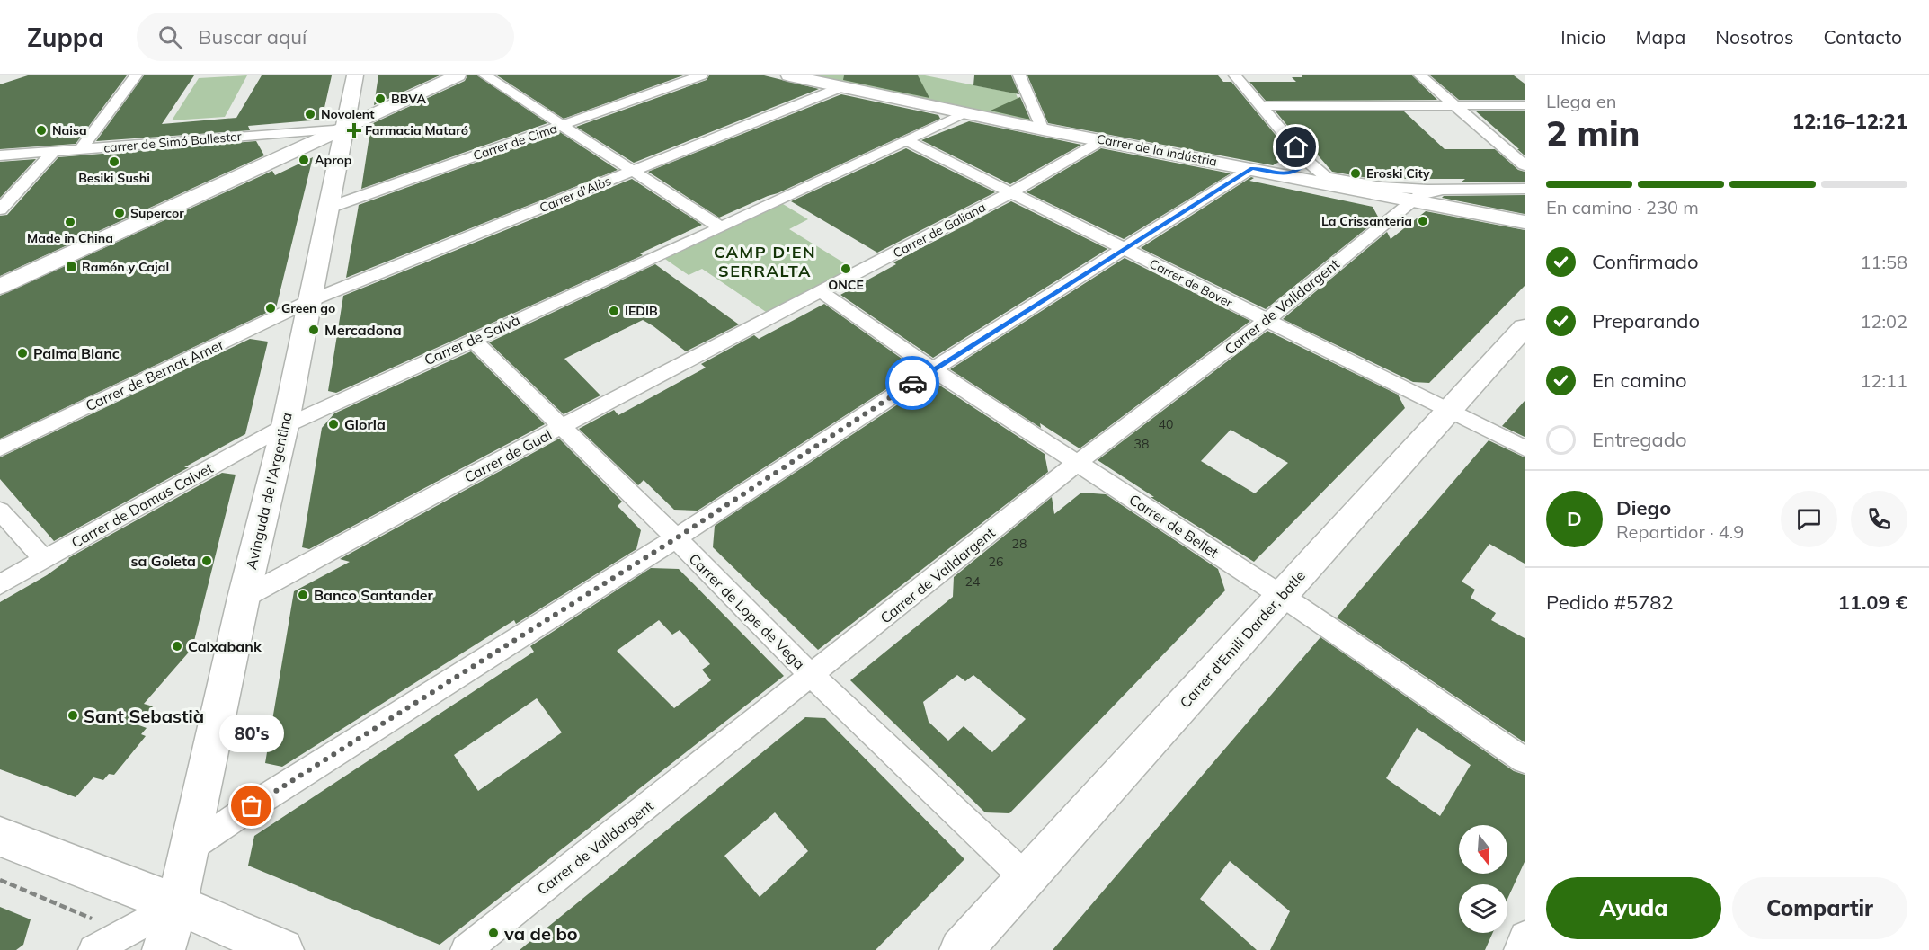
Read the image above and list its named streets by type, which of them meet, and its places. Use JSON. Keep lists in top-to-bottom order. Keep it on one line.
{"streets":{"street":["carrer de Simó Ballester","Carrer de Cima","Carrer de la Indústria","Carrer d'Alòs","Carrer de Galiana","Carrer de Bover","Carrer de Valldargent","Carrer de Salvà","Carrer de Bernat Amer","Carrer de Gual","Avinguda de l'Argentina","Carrer de Damas Calvet","Carrer de Bellet","Carrer de Lope de Vega","Carrer d'Emili Darder, batle"]},"crossings":[["carrer de Simó Ballester","Avinguda de l'Argentina"],["Carrer de Cima","Avinguda de l'Argentina"],["Carrer de la Indústria","Carrer d'Alòs"],["Carrer de la Indústria","Carrer de Galiana"],["Carrer de la Indústria","Carrer de Valldargent"],["Carrer de la Indústria","Carrer de Salvà"],["Carrer d'Alòs","Carrer de Bernat Amer"],["Carrer d'Alòs","Avinguda de l'Argentina"],["Carrer de Galiana","Carrer de Bover"],["Carrer de Galiana","Carrer de Gual"],["Carrer de Galiana","Carrer de Bellet"],["Carrer de Bover","Carrer de Valldargent"],["Carrer de Bover","Carrer de Salvà"],["Carrer de Bover","Carrer d'Emili Darder, batle"],["Carrer de Valldargent","Carrer de Bellet"],["Carrer de Valldargent","Carrer de Lope de Vega"],["Carrer de Salvà","Avinguda de l'Argentina"],["Carrer de Salvà","Carrer de Damas Calvet"],["Carrer de Salvà","Carrer de Lope de Vega"],["Carrer de Bernat Amer","Avinguda de l'Argentina"],["Carrer de Gual","Avinguda de l'Argentina"],["Carrer de Gual","Carrer de Lope de Vega"],["Avinguda de l'Argentina","Carrer de Damas Calvet"],["Carrer de Bellet","Carrer d'Emili Darder, batle"],["Carrer de Lope de Vega","Carrer d'Emili Darder, batle"]],"districts":["CAMP D'EN SERRALTA"],"places":{"other":["BBVA","Novolent","Naisa","Aprop","Besiki Sushi","Eroski City","Supercor","La Crissanteria","Made in China","ONCE","Green go","IEDIB","Mercadona","Palma Blanc","Gloria","sa Goleta","Banco Santander","Caixabank","Sant Sebastià","80's","va de bo"],"health":["Farmacia Mataró"],"transit":["Ramón y Cajal"]},"house_numbers":["40","38","28","26","24"],"north":"bottom","page":{"header":"Zuppa","search":"Buscar aquí","nav":["Inicio","Mapa","Nosotros","Contacto"],"heading":["2 min","Llega en","12:16–12:21"],"panel":["Diego","Repartidor · 4.9","Pedido #5782","11.09 €"],"bar":"En camino · 230 m","list":[["Confirmado","11:58"],["Preparando","12:02"],["En camino","12:11"],"Entregado"],"round":"D","bubble":"80's","buttons":["Ayuda","Compartir"]}}
